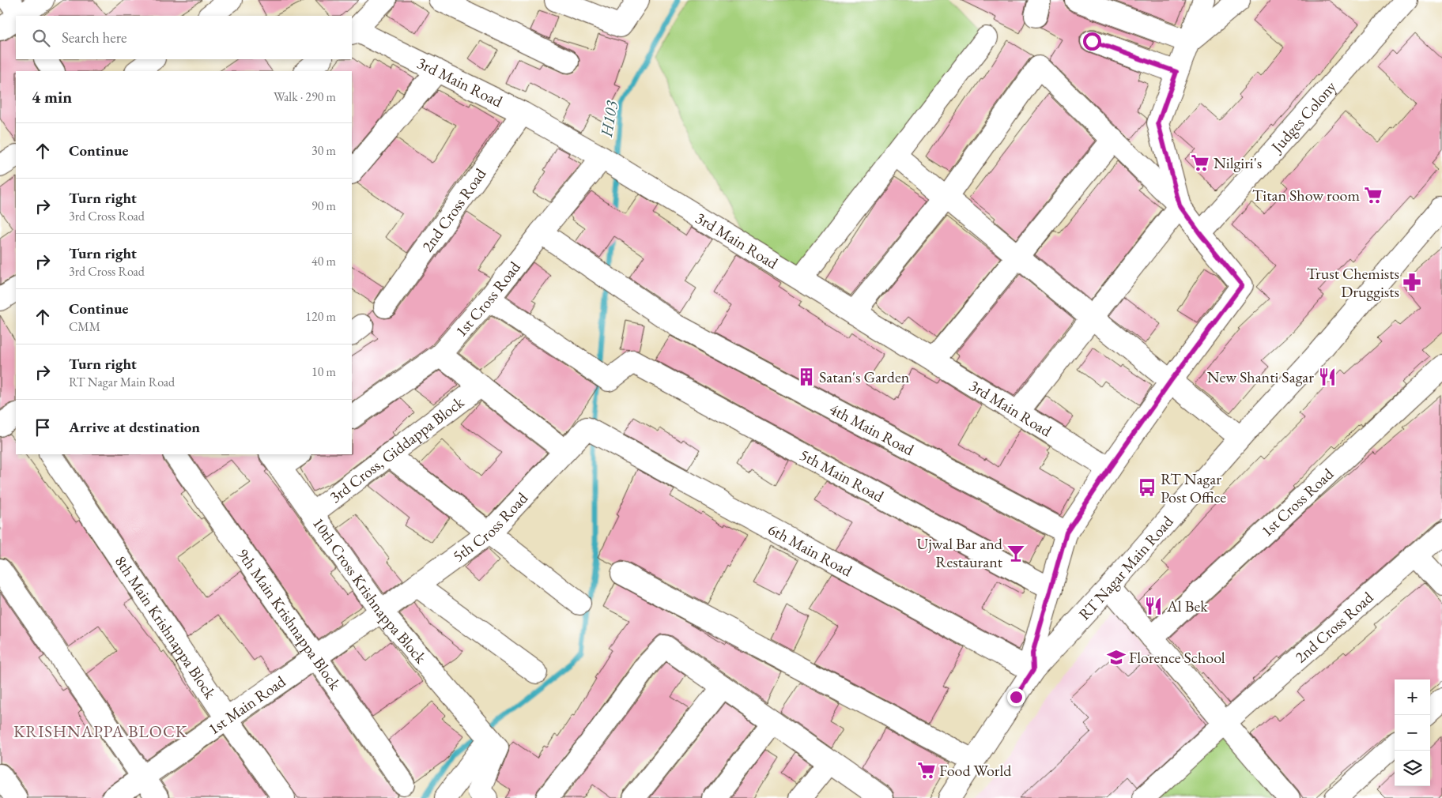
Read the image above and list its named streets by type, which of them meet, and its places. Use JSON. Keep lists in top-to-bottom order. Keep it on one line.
{"streets":{"street":["3rd Main Road","Judges Colony","2nd Cross Road","1st Cross Road","4th Main Road","3rd Cross, Giddappa Block","5th Main Road","5th Cross Road","6th Main Road","RT Nagar Main Road","10th Cross Krishnappa Block","9th Main Krishnappa Block","8th Main Krishnappa Block","1st Main Road"]},"crossings":[["3rd Main Road","2nd Cross Road"],["3rd Main Road","1st Cross Road"],["1st Cross Road","4th Main Road"],["1st Cross Road","5th Main Road"],["3rd Cross, Giddappa Block","10th Cross Krishnappa Block"],["5th Cross Road","6th Main Road"],["5th Cross Road","10th Cross Krishnappa Block"],["5th Cross Road","1st Main Road"],["6th Main Road","RT Nagar Main Road"],["10th Cross Krishnappa Block","1st Main Road"],["9th Main Krishnappa Block","1st Main Road"],["8th Main Krishnappa Block","1st Main Road"]],"districts":["KRISHNAPPA BLOCK"],"water":["H103"],"places":{"supermarket":["Nilgiri's","Titan Show room","Food World"],"pharmacy":["Trust Chemists Druggists"],"building":["Satan's Garden"],"restaurant":["New Shanti Sagar","Al Bek"],"bus stop":["RT Nagar Post Office"],"bar":["Ujwal Bar and Restaurant"],"school or university":["Florence School"]},"page":{"search":"Search here","heading":["4 min","Walk · 290 m"],"list":[["Continue","30 m"],["Turn right","3rd Cross Road","90 m"],["Turn right","3rd Cross Road","40 m"],["Continue","CMM","120 m"],["Turn right","RT Nagar Main Road","10 m"],"Arrive at destination"],"map_buttons":["+","−"]}}
